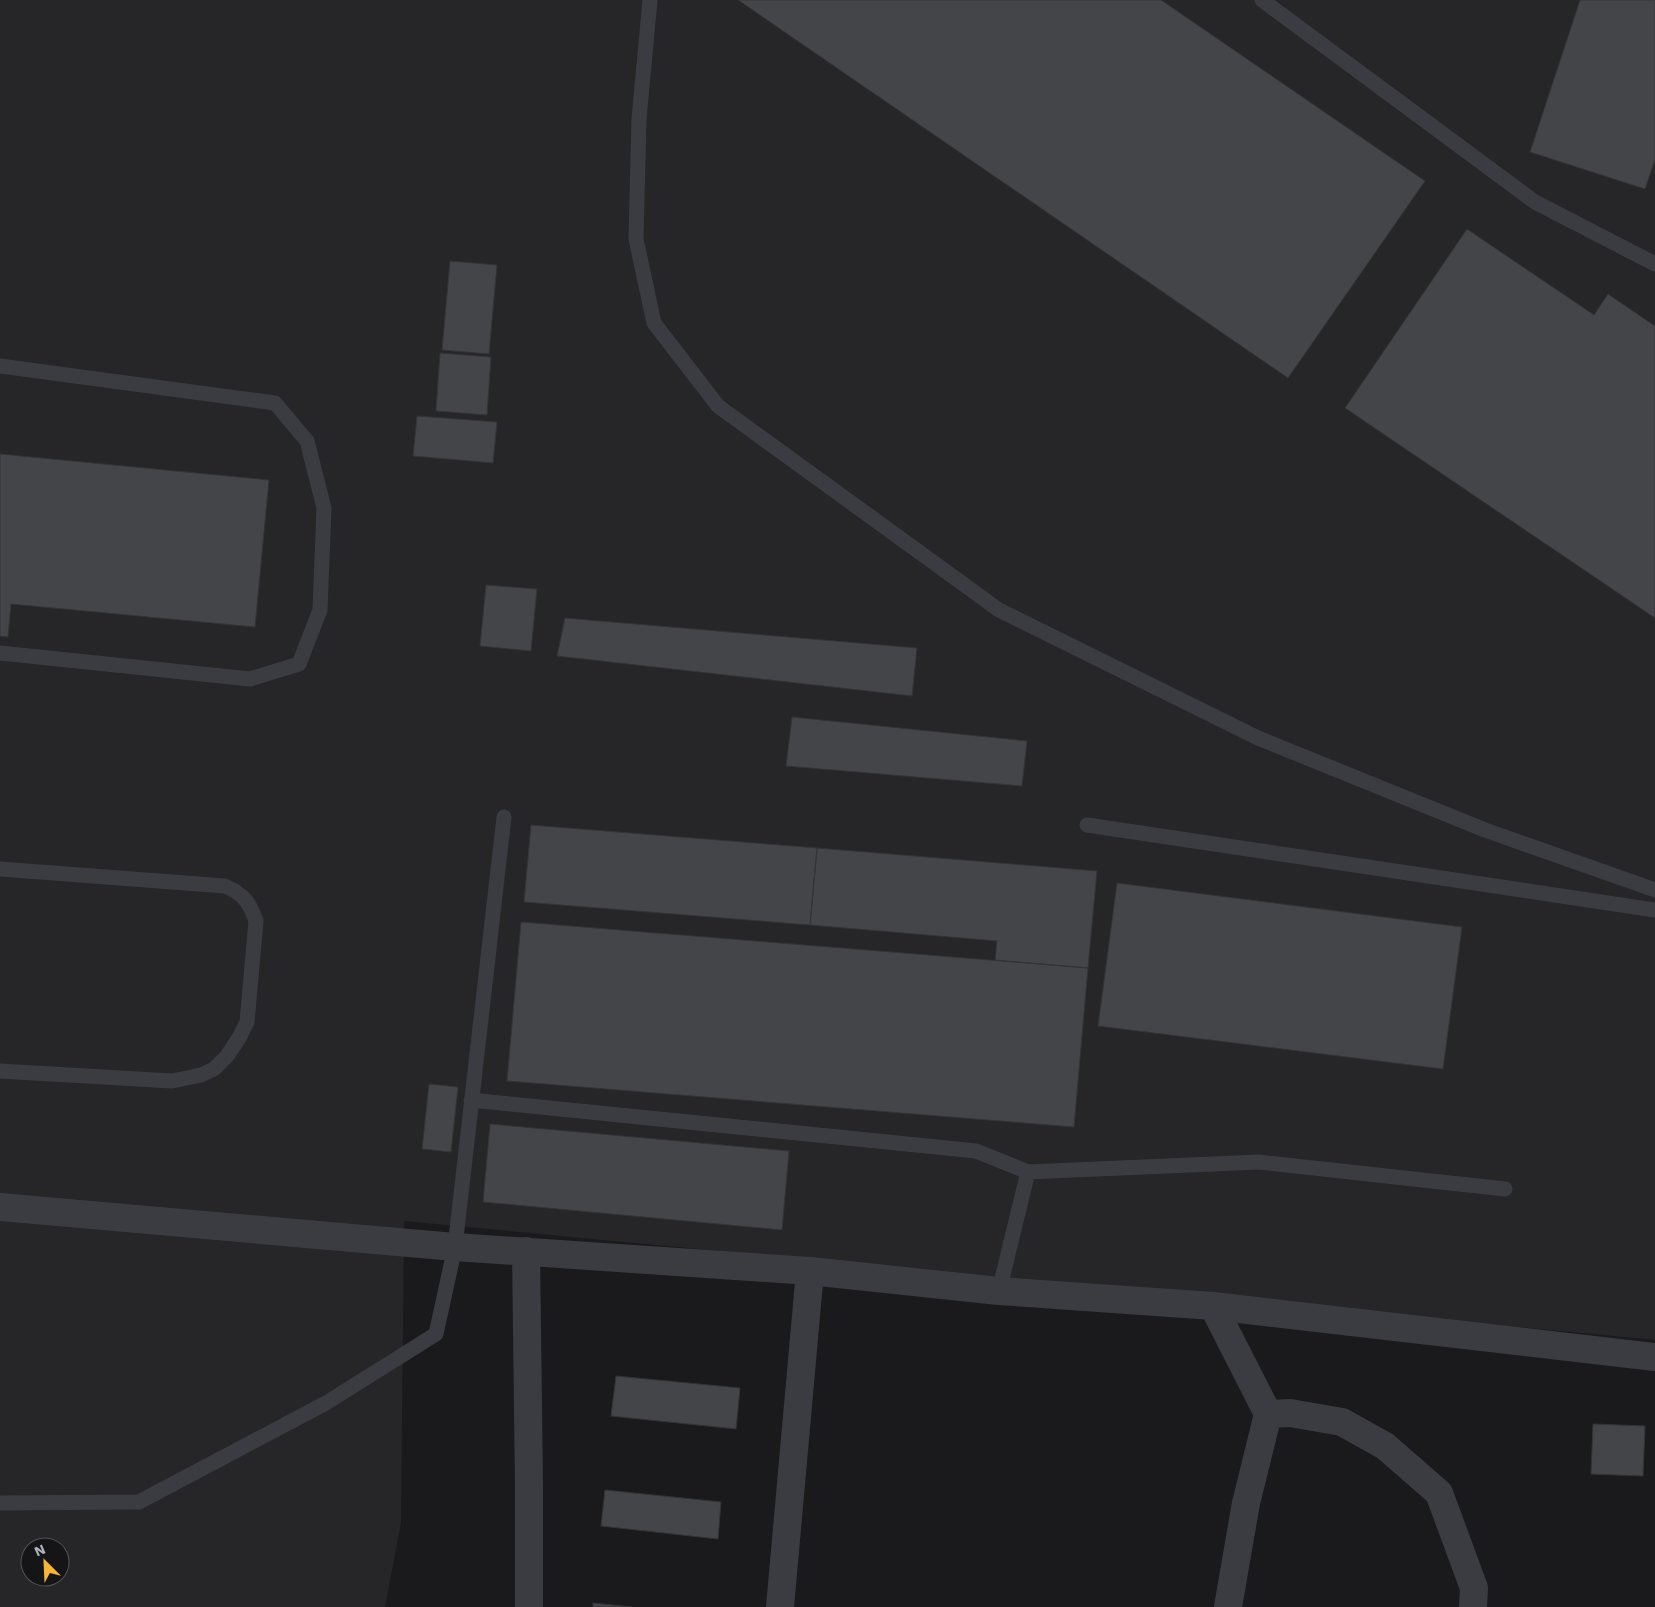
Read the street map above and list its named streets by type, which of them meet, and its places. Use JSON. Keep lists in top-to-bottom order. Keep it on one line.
{"north":"top left"}
